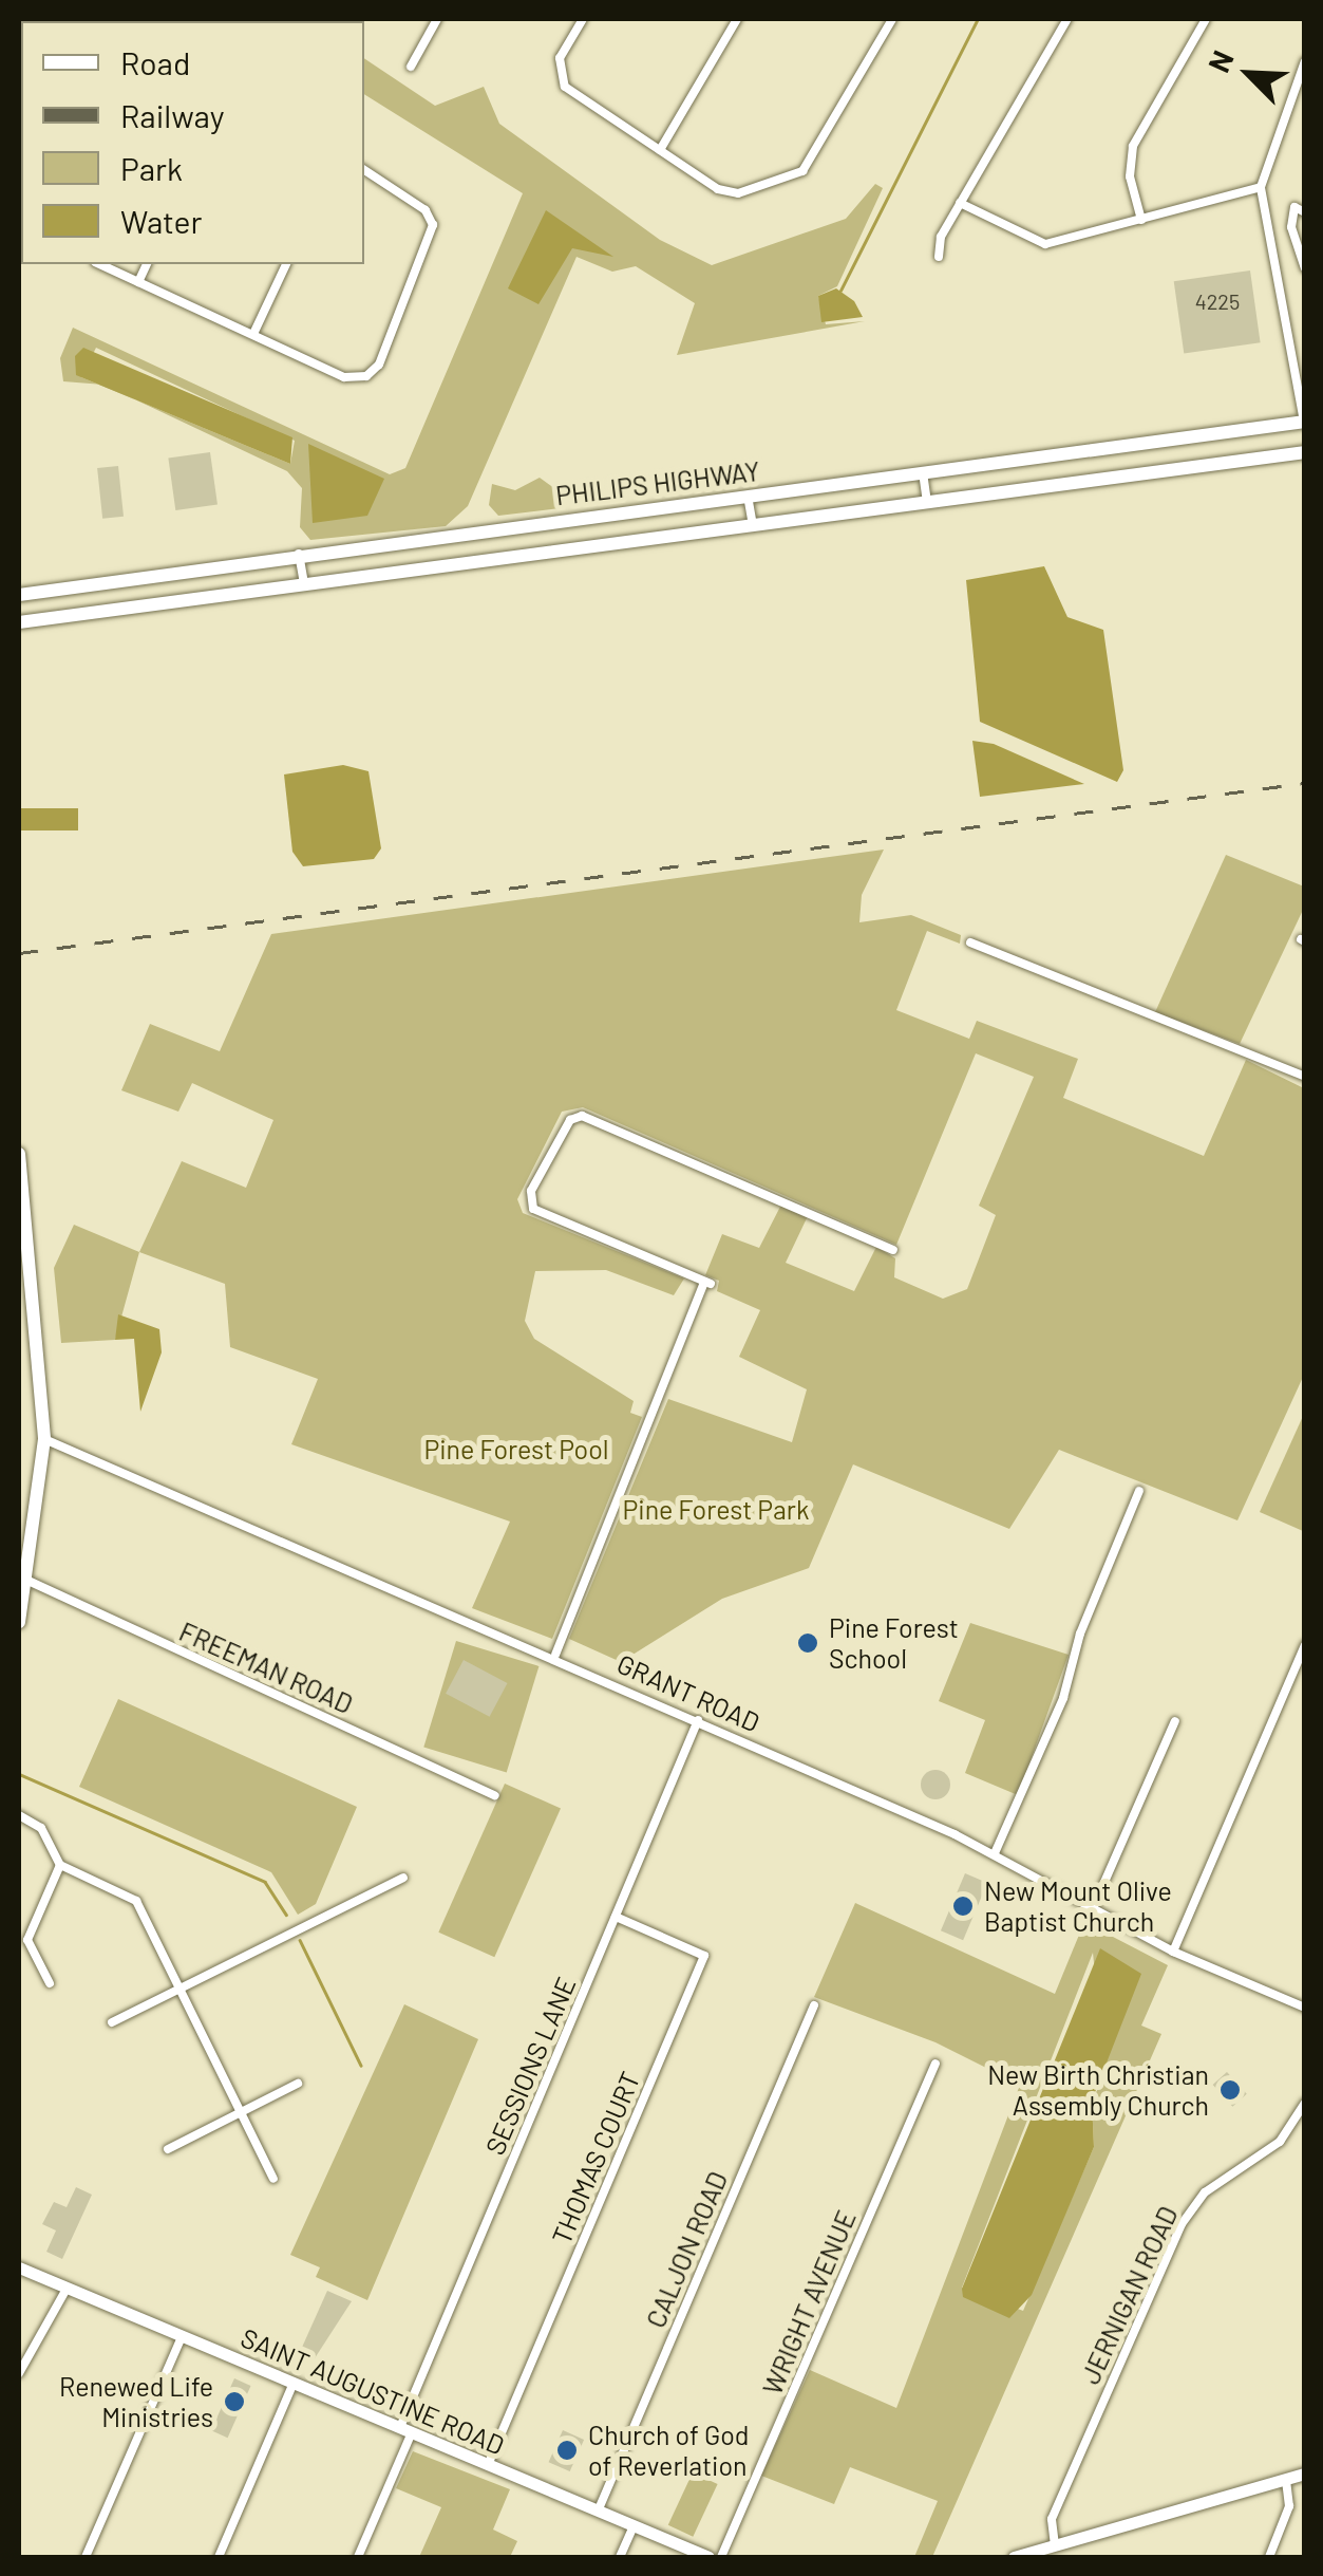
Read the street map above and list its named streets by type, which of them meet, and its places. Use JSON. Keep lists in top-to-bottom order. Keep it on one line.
{"streets":{"main road":["PHILIPS HIGHWAY","SAINT AUGUSTINE ROAD"],"street":["FREEMAN ROAD","GRANT ROAD","SESSIONS LANE","THOMAS COURT","CALJON ROAD","JERNIGAN ROAD","WRIGHT AVENUE"]},"crossings":[["GRANT ROAD","SESSIONS LANE"],["SESSIONS LANE","THOMAS COURT"],["SESSIONS LANE","SAINT AUGUSTINE ROAD"],["THOMAS COURT","SAINT AUGUSTINE ROAD"],["CALJON ROAD","SAINT AUGUSTINE ROAD"]],"parks":["Pine Forest Pool","Pine Forest Park"],"places":["Pine Forest School","New Mount Olive Baptist Church","New Birth Christian Assembly Church","Renewed Life Ministries","Church of God of Reverlation"],"house_numbers":["4225"],"legend":["Road","Railway","Park","Water"],"north":"top left"}
